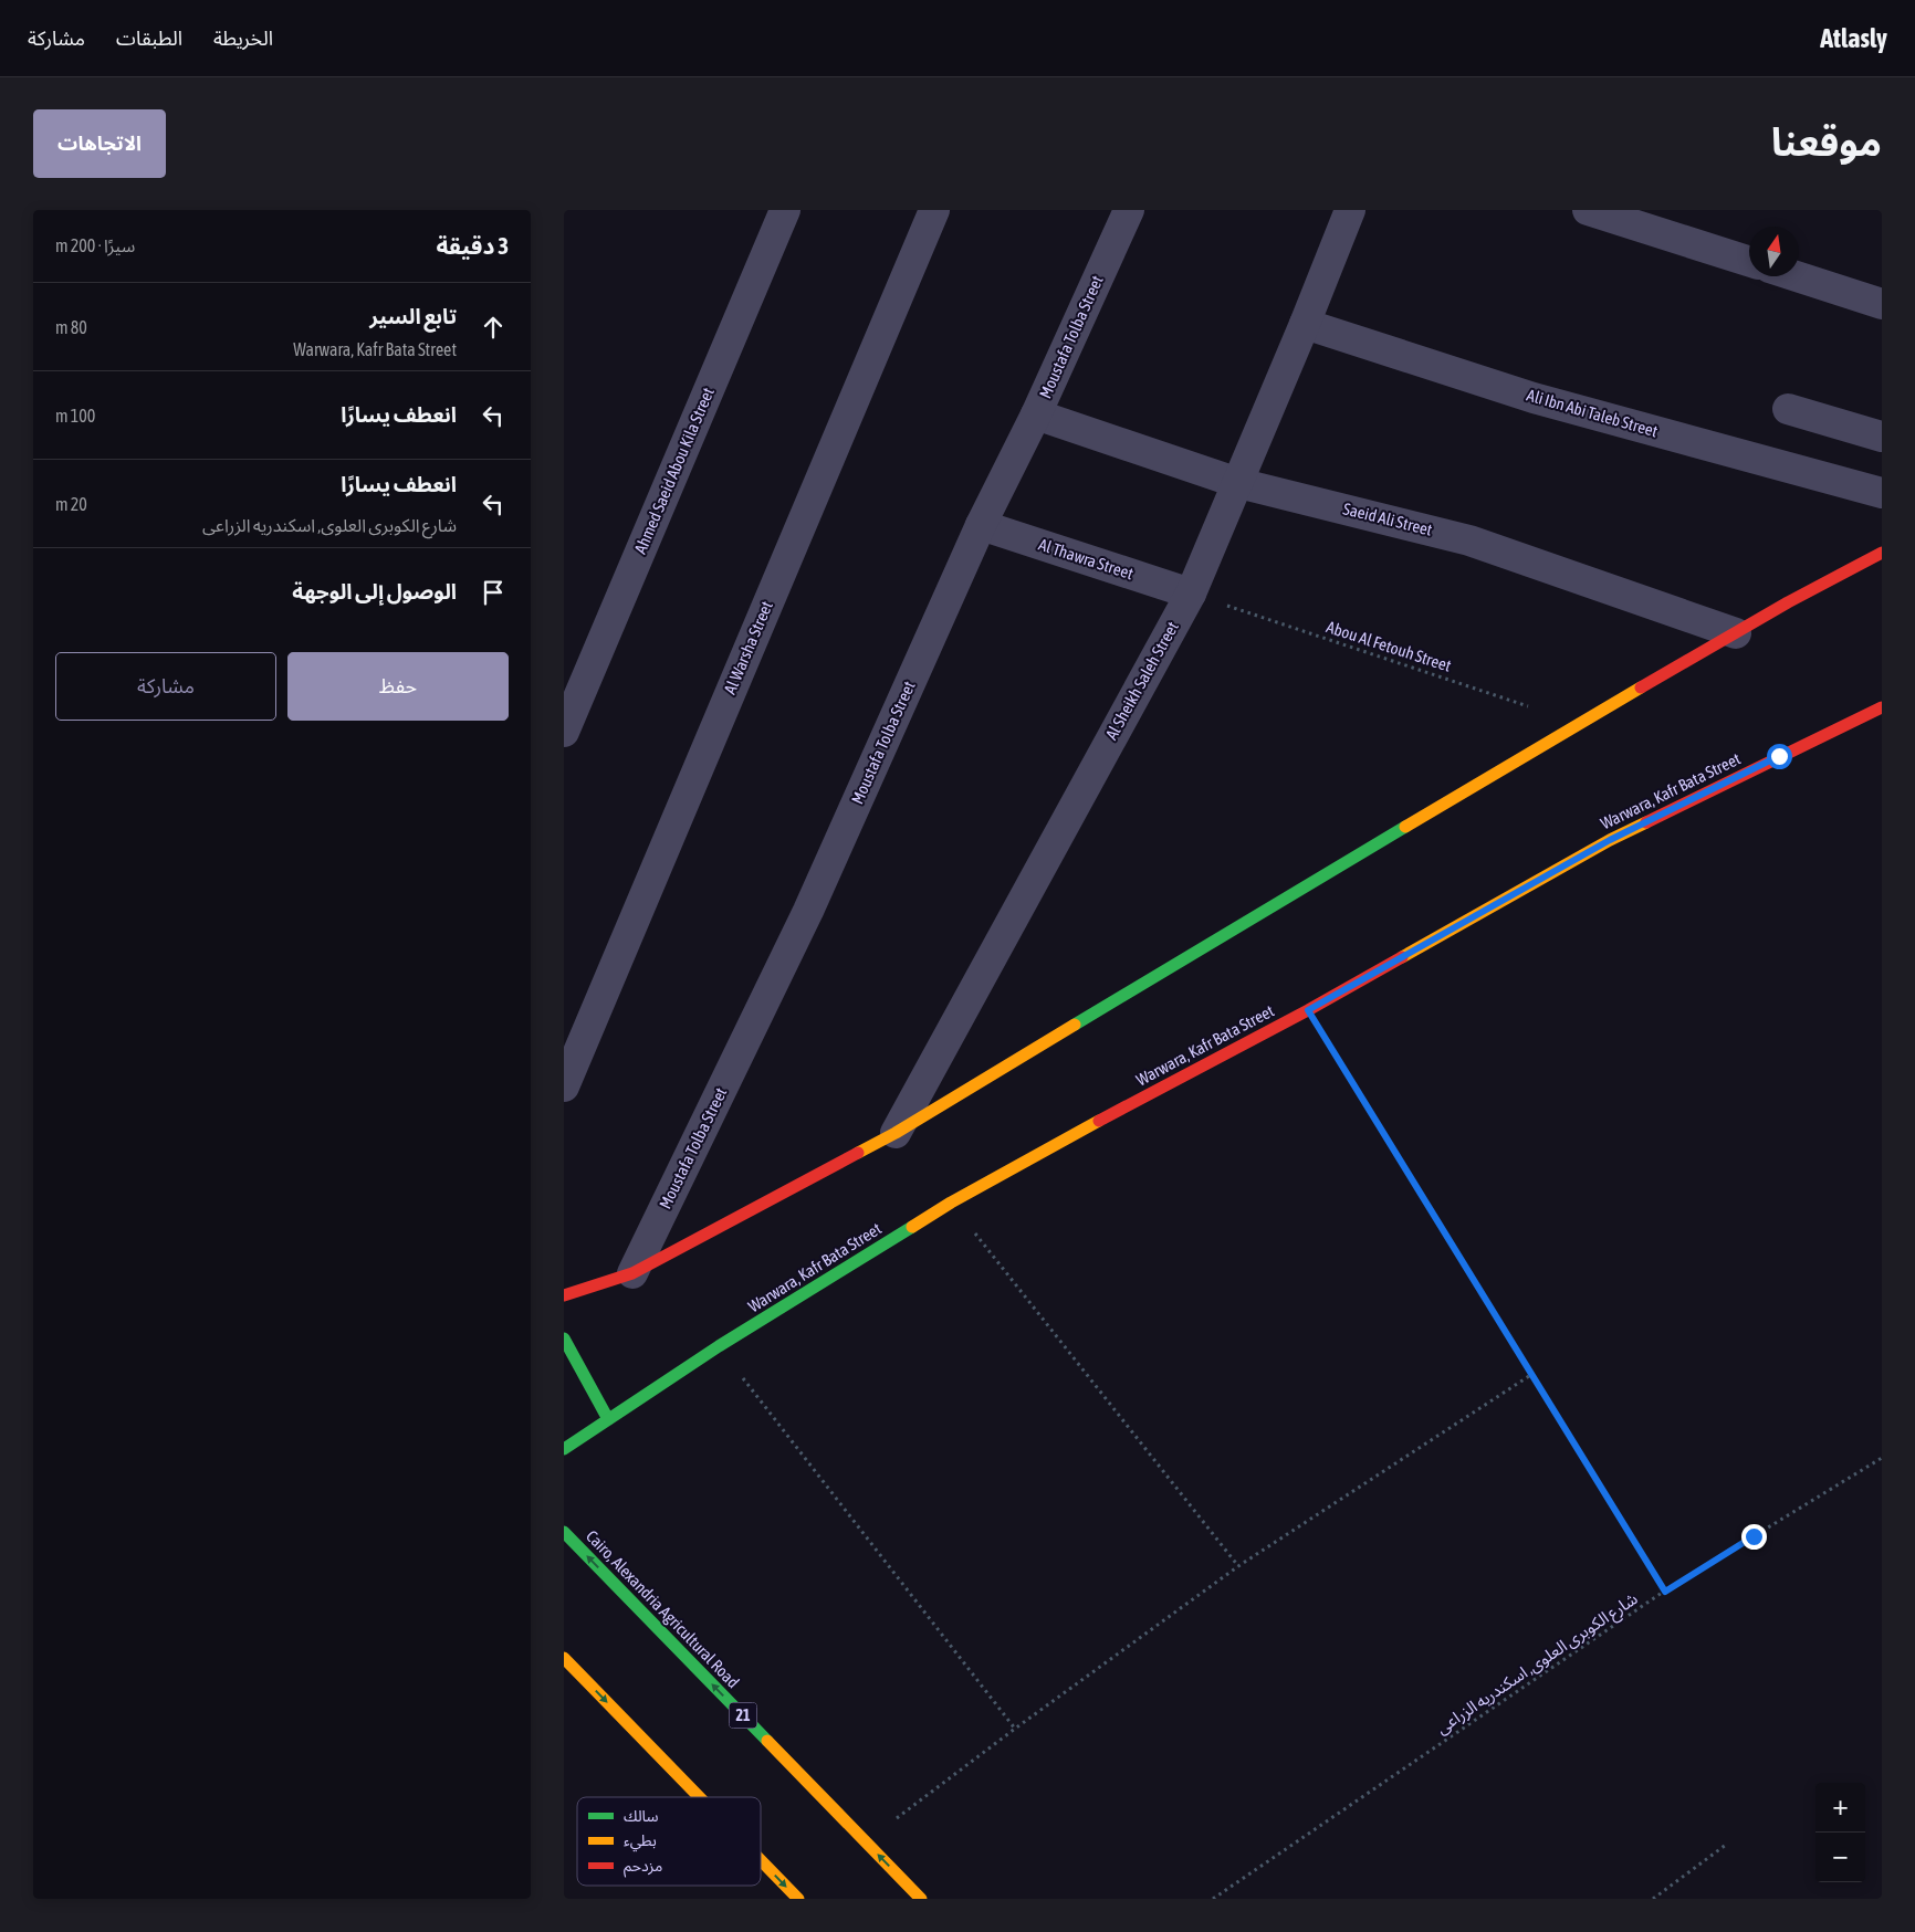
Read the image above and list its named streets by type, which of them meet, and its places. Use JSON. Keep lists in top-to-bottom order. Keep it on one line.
{"streets":{"main road":["Warwara, Kafr Bata Street","Cairo, Alexandria Agricultural Road","21"],"street":["Moustafa Tolba Street","Ali Ibn Abi Taleb Street","Ahmed Saeid Abou Kila Street","Saeid Ali Street","Al Thawra Street","Al Warsha Street","Al Sheikh Saleh Street"],"path":["Abou Al Fetouh Street","شارع الكوبرى العلوى, اسكندريه الزراعى"]},"crossings":[["Moustafa Tolba Street","Saeid Ali Street"],["Moustafa Tolba Street","Al Thawra Street"],["Ali Ibn Abi Taleb Street","Al Sheikh Saleh Street"],["Saeid Ali Street","Al Sheikh Saleh Street"],["Al Thawra Street","Abou Al Fetouh Street"],["Al Thawra Street","Al Sheikh Saleh Street"],["Abou Al Fetouh Street","Al Sheikh Saleh Street"]],"legend":["سالك","بطيء","مزدحم"],"north":"top","page":{"header":"Atlasly","nav":["الخريطة","الطبقات","مشاركة"],"title":"موقعنا","buttons":["الاتجاهات",["حفظ","مشاركة"]],"heading":["3 دقيقة","سيرًا · 200 m"],"list":[["تابع السير","Warwara, Kafr Bata Street","80 m"],["انعطف يسارًا","100 m"],["انعطف يسارًا","شارع الكوبرى العلوى, اسكندريه الزراعى","20 m"],"الوصول إلى الوجهة"],"map_buttons":["+","−"]}}
